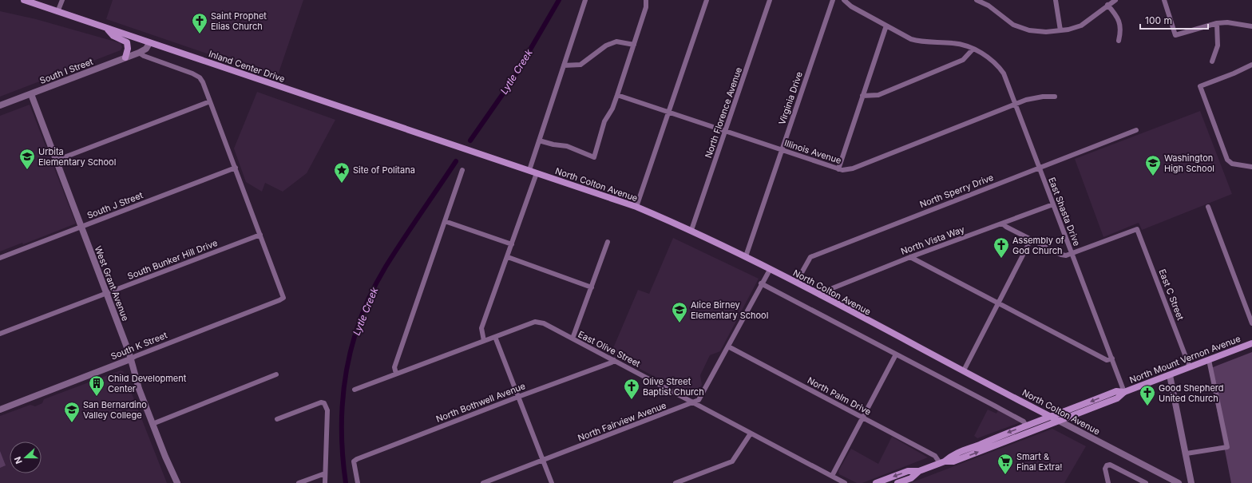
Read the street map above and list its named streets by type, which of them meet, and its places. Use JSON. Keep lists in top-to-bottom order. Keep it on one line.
{"streets":{"main road":["Inland Center Drive","North Colton Avenue","North Mount Vernon Avenue"],"street":["South I Street","Virginia Drive","North Florence Avenue","Illinois Avenue","North Sperry Drive","South J Street","East Shasta Drive","North Vista Way","South Bunker Hill Drive","West Grant Avenue","East C Street","South K Street","East Olive Street","North Palm Drive","North Bothwell Avenue","North Fairview Avenue"]},"crossings":[["Inland Center Drive","South I Street"],["Inland Center Drive","North Colton Avenue"],["South I Street","West Grant Avenue"],["Virginia Drive","Illinois Avenue"],["Virginia Drive","North Colton Avenue"],["North Florence Avenue","Illinois Avenue"],["North Florence Avenue","North Colton Avenue"],["Illinois Avenue","East Shasta Drive"],["North Colton Avenue","North Sperry Drive"],["North Colton Avenue","North Vista Way"],["North Colton Avenue","North Mount Vernon Avenue"],["North Colton Avenue","North Fairview Avenue"],["North Sperry Drive","East Shasta Drive"],["South J Street","West Grant Avenue"],["East Shasta Drive","North Vista Way"],["East Shasta Drive","East C Street"],["East Shasta Drive","North Mount Vernon Avenue"],["South Bunker Hill Drive","West Grant Avenue"],["South Bunker Hill Drive","South K Street"],["West Grant Avenue","South K Street"],["East C Street","North Mount Vernon Avenue"],["East Olive Street","North Bothwell Avenue"],["East Olive Street","North Fairview Avenue"],["North Mount Vernon Avenue","North Palm Drive"],["North Palm Drive","North Fairview Avenue"]],"water":["Lytle Creek"],"places":{"church":["Saint Prophet Elias Church","Assembly of God Church","Olive Street Baptist Church","Good Shepherd United Church"],"school or university":["Urbita Elementary School","Washington High School","Alice Birney Elementary School","San Bernardino Valley College"],"place":["Site of Politana"],"building":["Child Development Center"],"supermarket":["Smart & Final Extra!"]},"scale_bar":"100 m","north":"left"}
